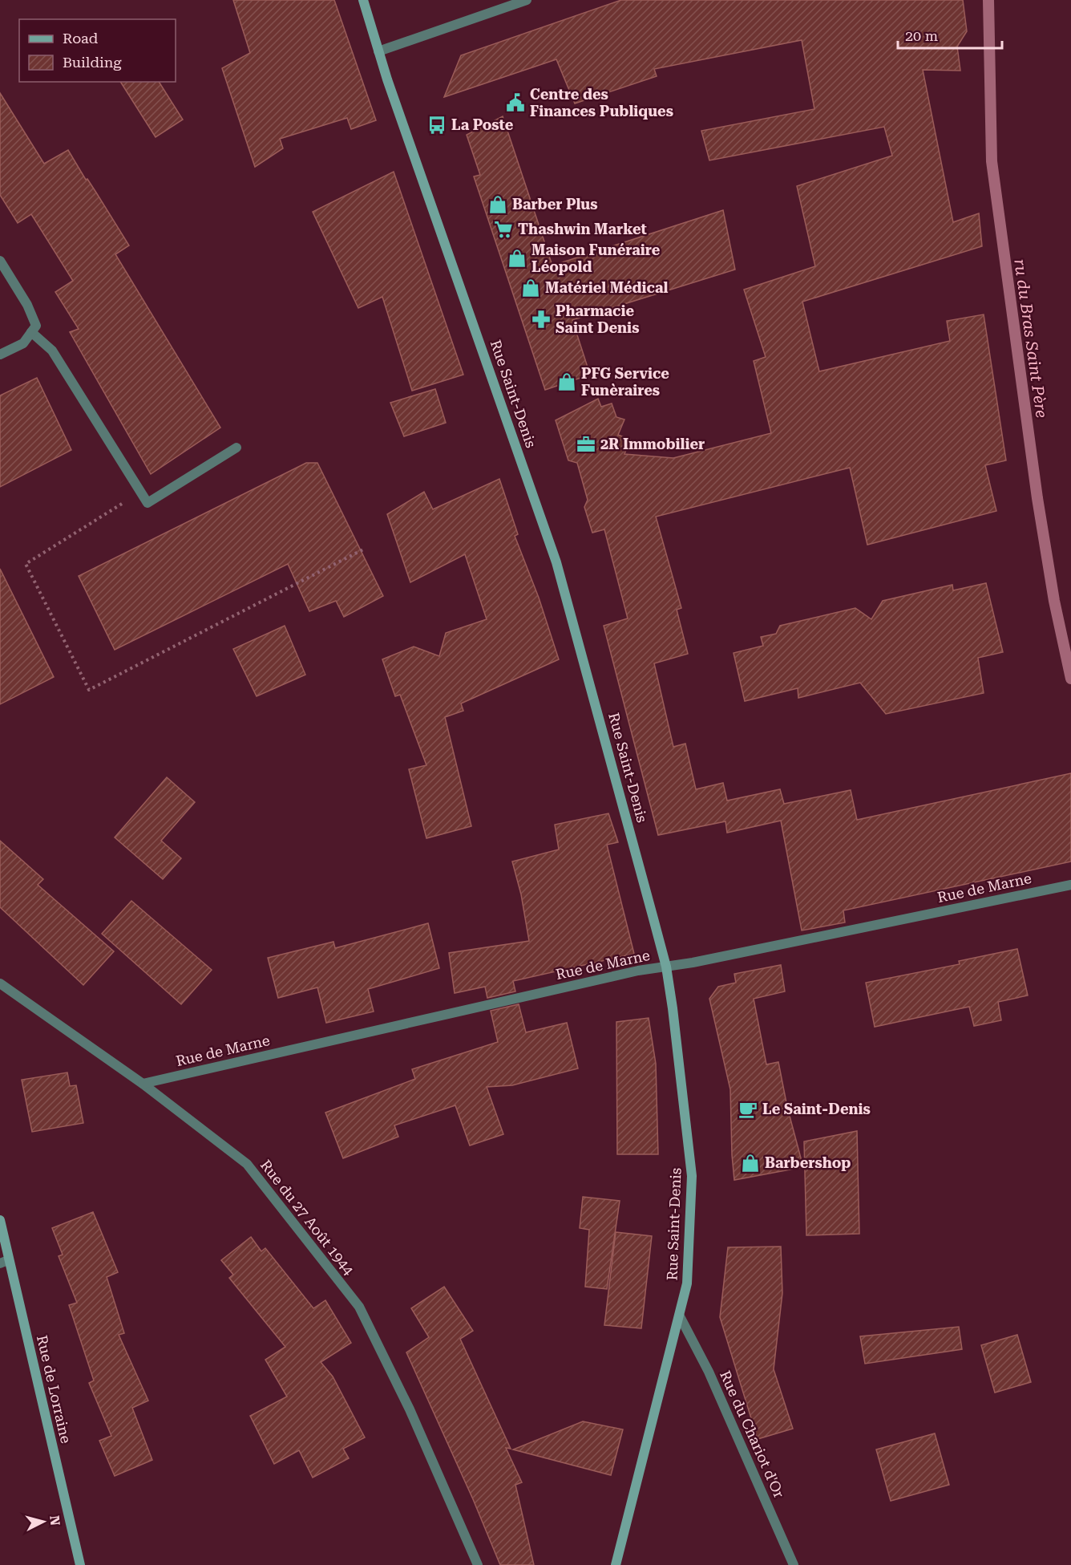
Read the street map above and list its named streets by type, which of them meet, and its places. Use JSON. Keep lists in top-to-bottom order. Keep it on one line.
{"streets":{"main road":["Rue Saint-Denis","Rue de Lorraine"],"street":["Rue de Marne","Rue du 27 Août 1944","Rue du Chariot d'Or"]},"crossings":[["Rue Saint-Denis","Rue de Marne"],["Rue Saint-Denis","Rue du Chariot d'Or"],["Rue de Marne","Rue du 27 Août 1944"]],"water":["ru du Bras Saint Père"],"places":{"public building":["Centre des Finances Publiques"],"bus stop":["La Poste"],"shop":["Barber Plus","Maison Funéraire Léopold","Matériel Médical","PFG Service Funèraires","Barbershop"],"supermarket":["Thashwin Market"],"pharmacy":["Pharmacie Saint Denis"],"office":["2R Immobilier"],"cafe":["Le Saint-Denis"]},"legend":["Road","Building"],"scale_bar":"20 m","north":"right"}
